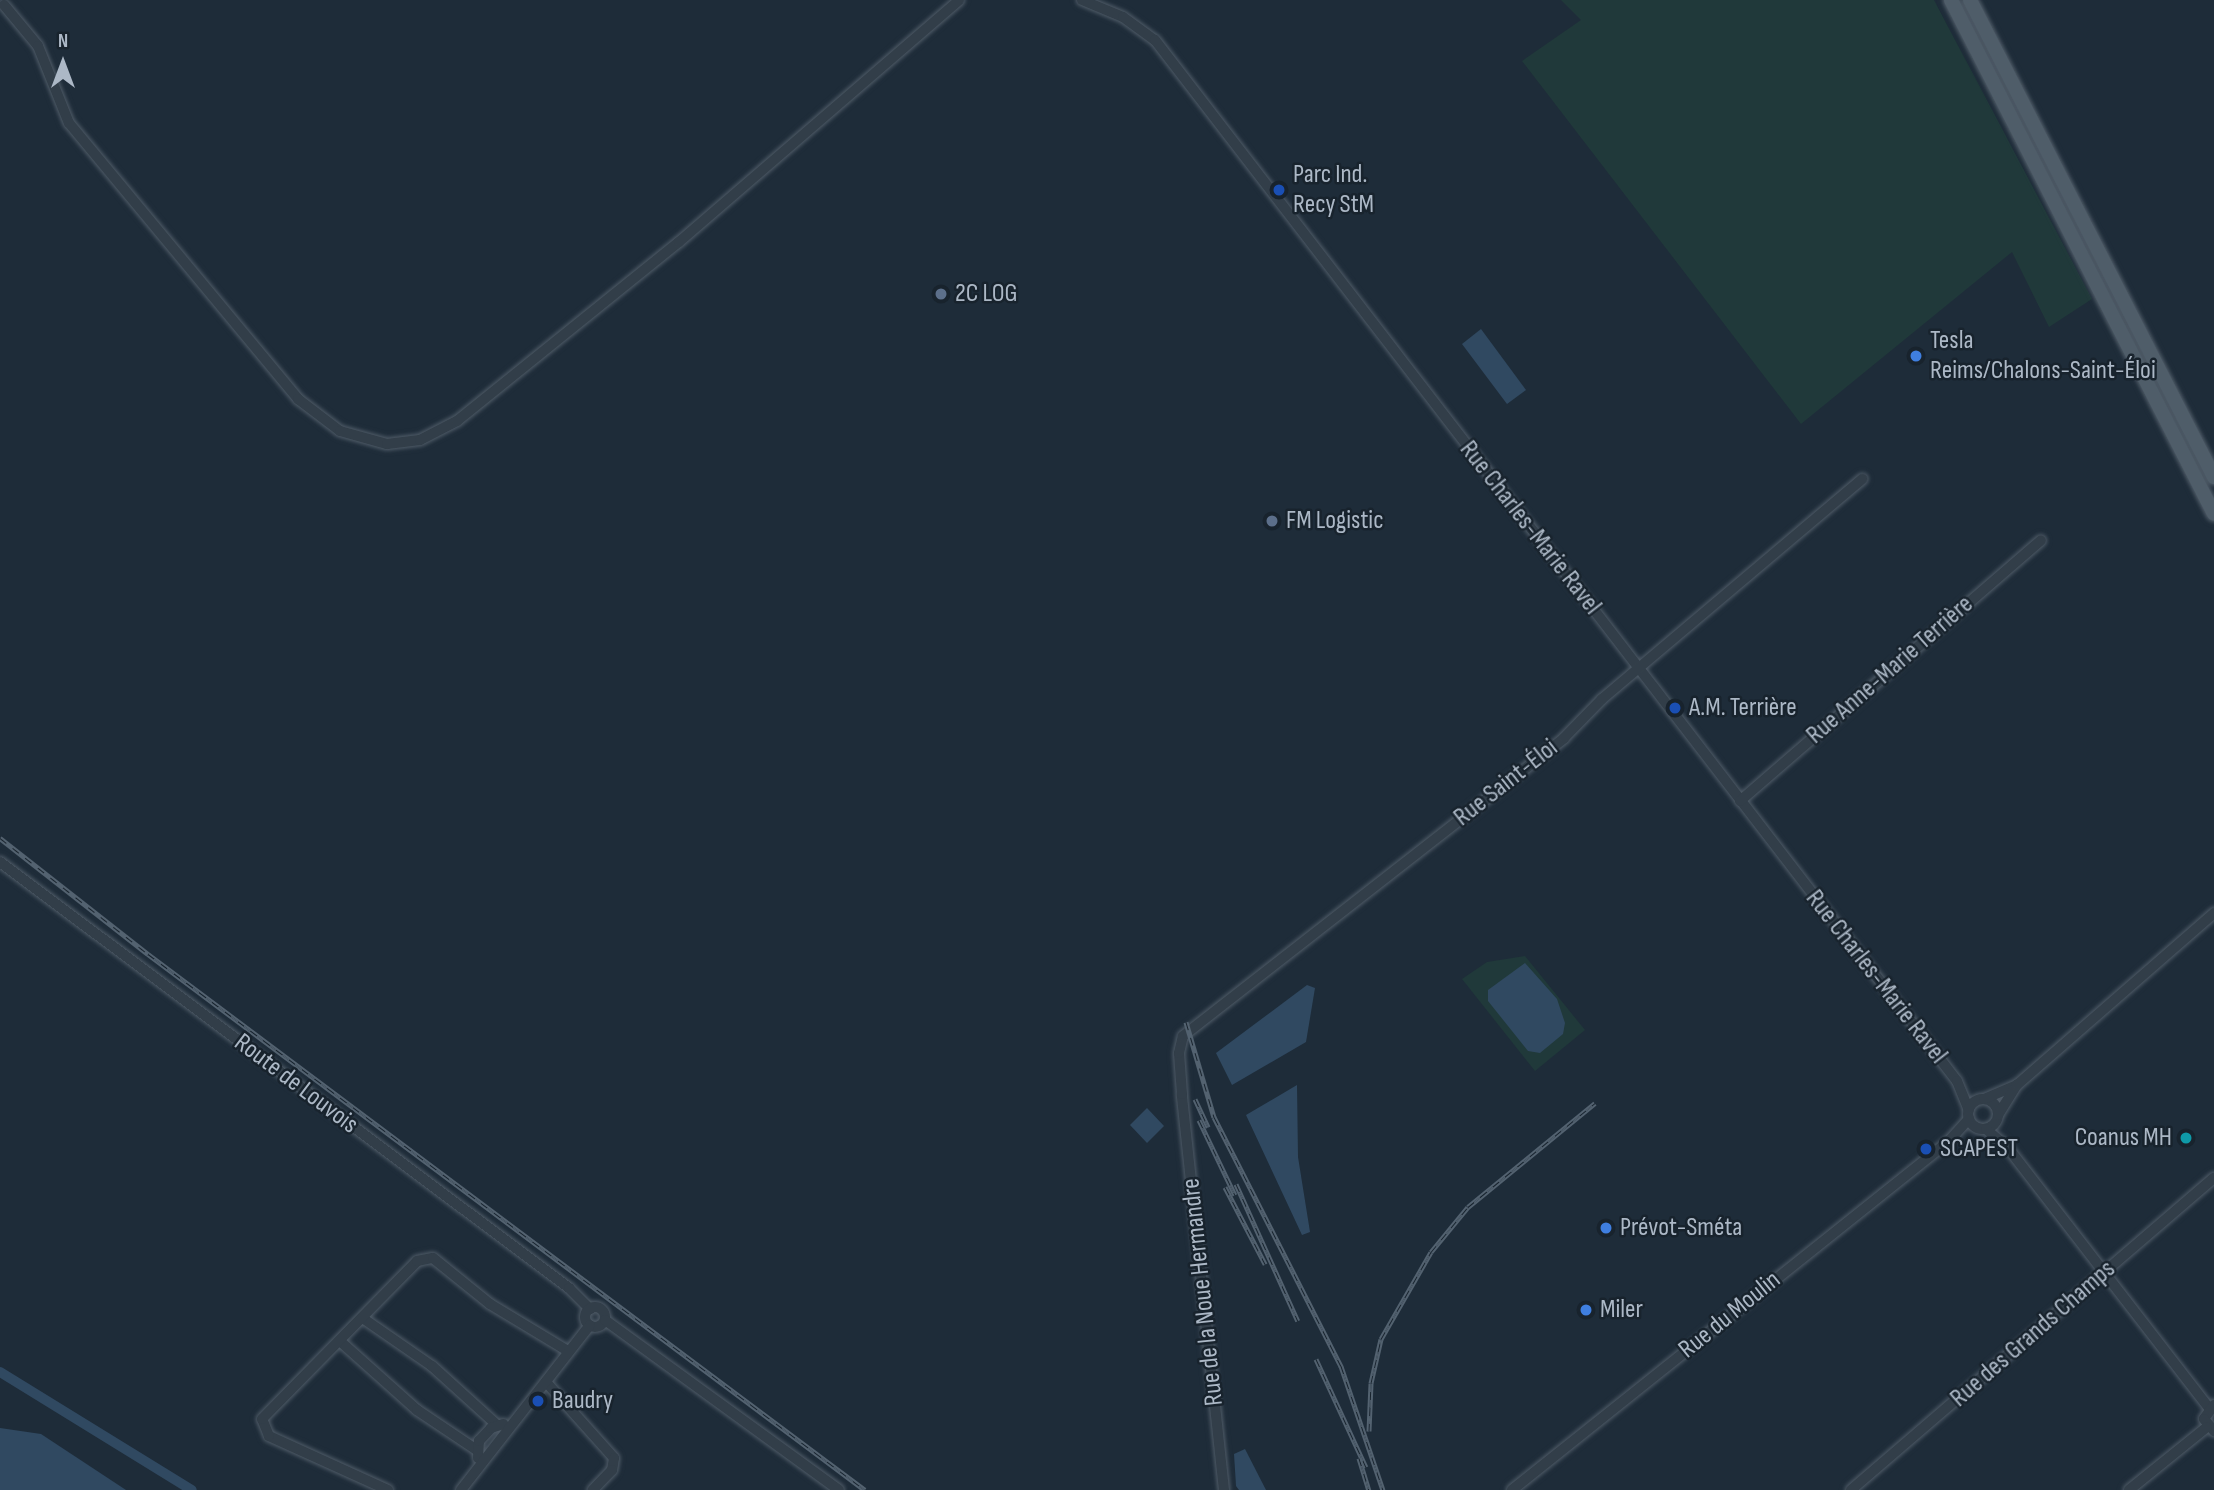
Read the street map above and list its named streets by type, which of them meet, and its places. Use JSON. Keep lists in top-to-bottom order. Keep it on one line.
{"streets":{"street":["Rue Charles-Marie Ravel","Rue Anne-Marie Terrière","Rue Saint-Éloi","Route de Louvois","Rue de la Noue Hermandre","Rue du Moulin","Rue des Grands Champs"]},"crossings":[["Rue Charles-Marie Ravel","Rue Anne-Marie Terrière"],["Rue Charles-Marie Ravel","Rue Saint-Éloi"],["Rue Charles-Marie Ravel","Rue du Moulin"],["Rue Saint-Éloi","Rue de la Noue Hermandre"]],"places":["Parc Ind. Recy StM","2C LOG","Tesla Reims/Chalons-Saint-Éloi","FM Logistic","A.M. Terrière","Coanus MH","SCAPEST","Prévot-Sméta","Miler","Baudry"],"north":"top"}
